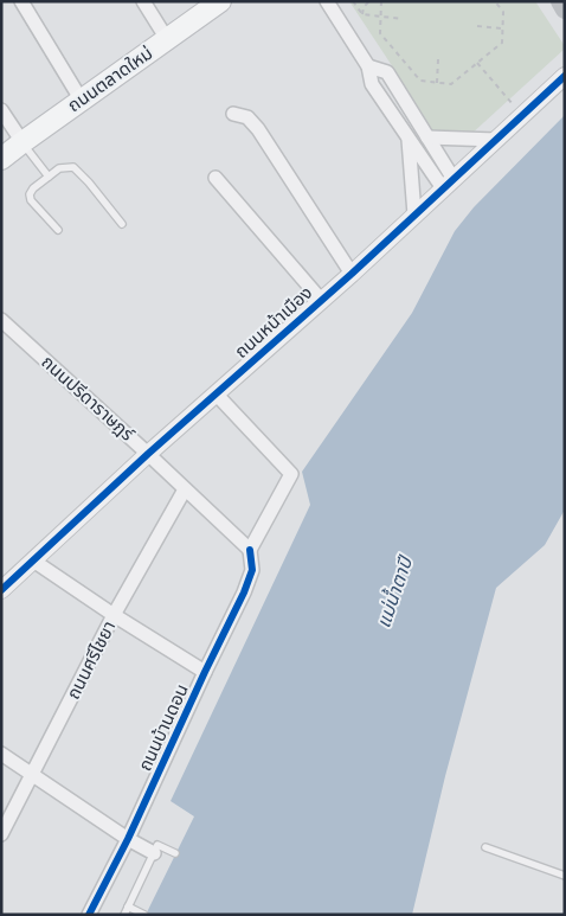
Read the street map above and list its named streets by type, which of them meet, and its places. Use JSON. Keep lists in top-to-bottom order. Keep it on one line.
{"streets":{"main road":["ถนนตลาดใหม่"],"street":["ถนนหน้าเมือง","ถนนปรีดาราษฎร์","ถนนศรีไชยา","ถนนบ้านดอน"]},"crossings":[["ถนนหน้าเมือง","ถนนปรีดาราษฎร์"],["ถนนปรีดาราษฎร์","ถนนศรีไชยา"],["ถนนปรีดาราษฎร์","ถนนบ้านดอน"]],"water":["แม่น้ำตาปี"]}
